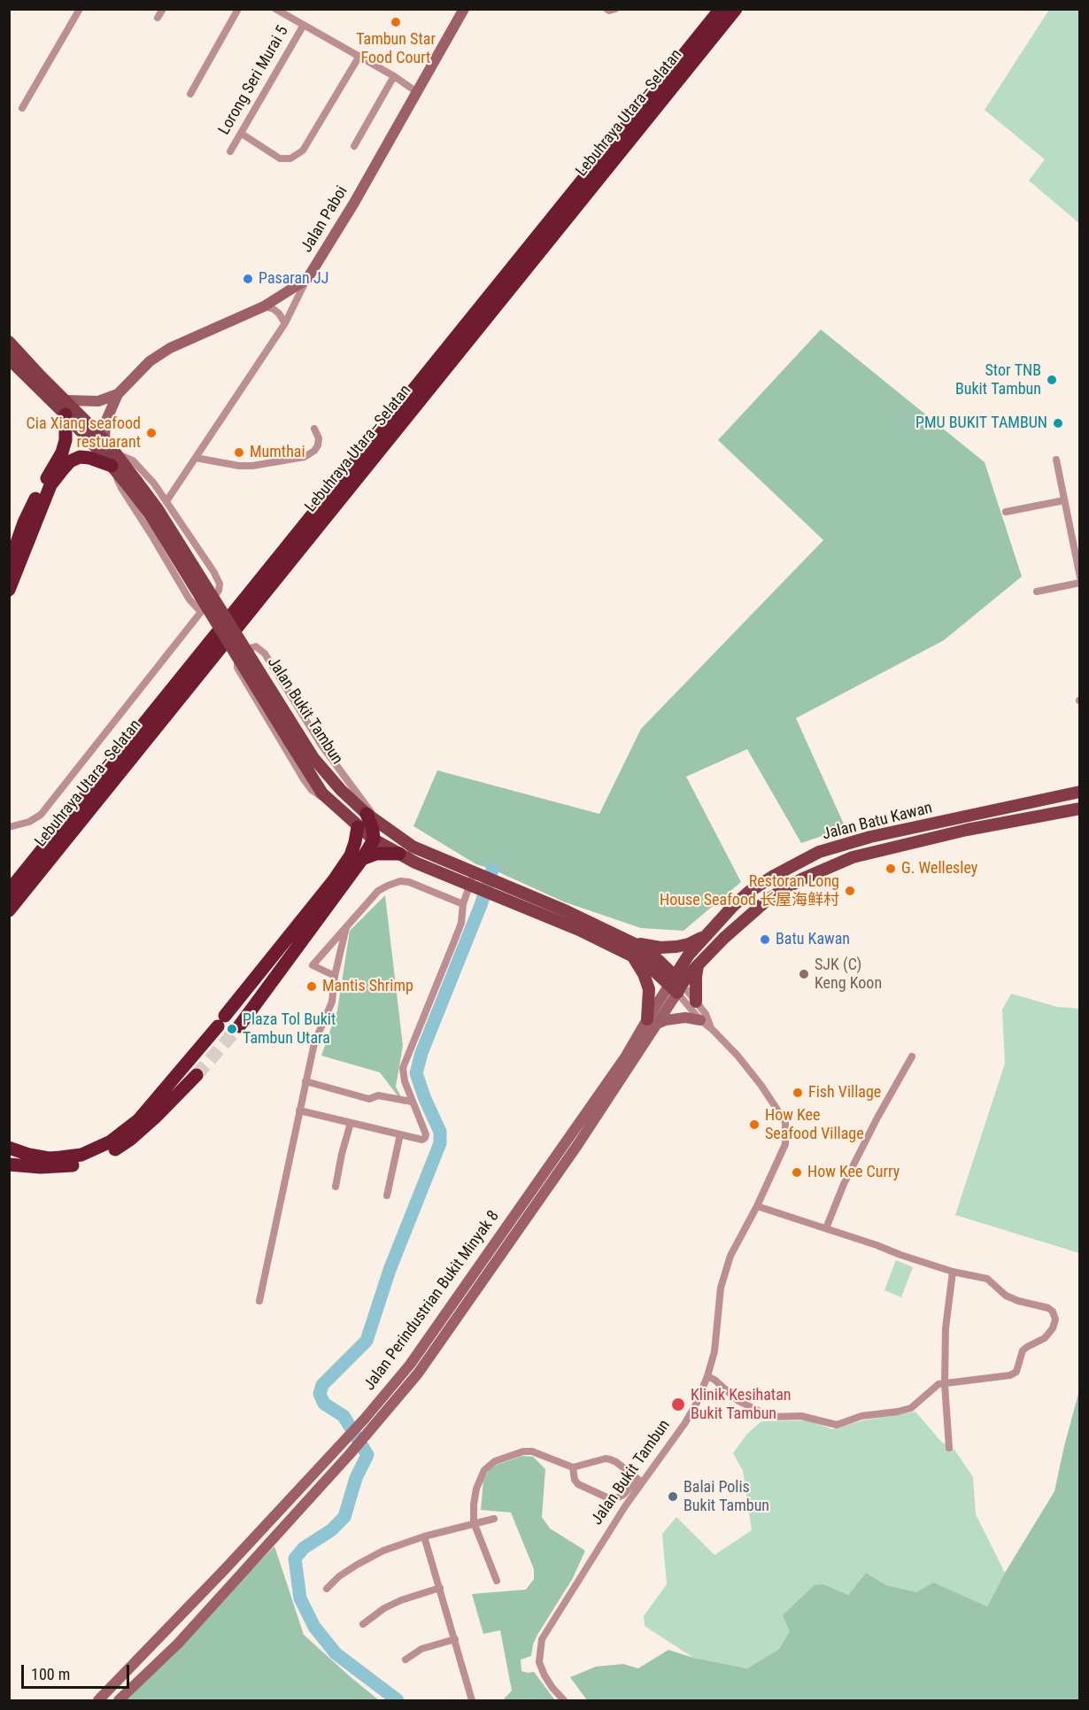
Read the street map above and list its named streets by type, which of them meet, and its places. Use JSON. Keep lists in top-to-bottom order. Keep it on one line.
{"streets":{"highway":["Lebuhraya Utara–Selatan"],"main road":["Jalan Bukit Tambun","Jalan Batu Kawan"],"street":["Lorong Seri Murai 5","Jalan Paboi","Jalan Perindustrian Bukit Minyak 8"]},"crossings":[["Jalan Paboi","Jalan Bukit Tambun"],["Jalan Bukit Tambun","Jalan Batu Kawan"],["Jalan Bukit Tambun","Jalan Perindustrian Bukit Minyak 8"],["Jalan Batu Kawan","Jalan Perindustrian Bukit Minyak 8"]],"places":["Tambun Star Food Court","Pasaran JJ","Stor TNB Bukit Tambun","PMU BUKIT TAMBUN","Cia Xiang seafood restuarant","Mumthai","G. Wellesley","Restoran Long House Seafood 长屋海鲜村","Batu Kawan","SJK (C) Keng Koon","Mantis Shrimp","Plaza Tol Bukit Tambun Utara","Fish Village","How Kee Seafood Village","How Kee Curry","Klinik Kesihatan Bukit Tambun","Balai Polis Bukit Tambun"],"scale_bar":"100 m"}
